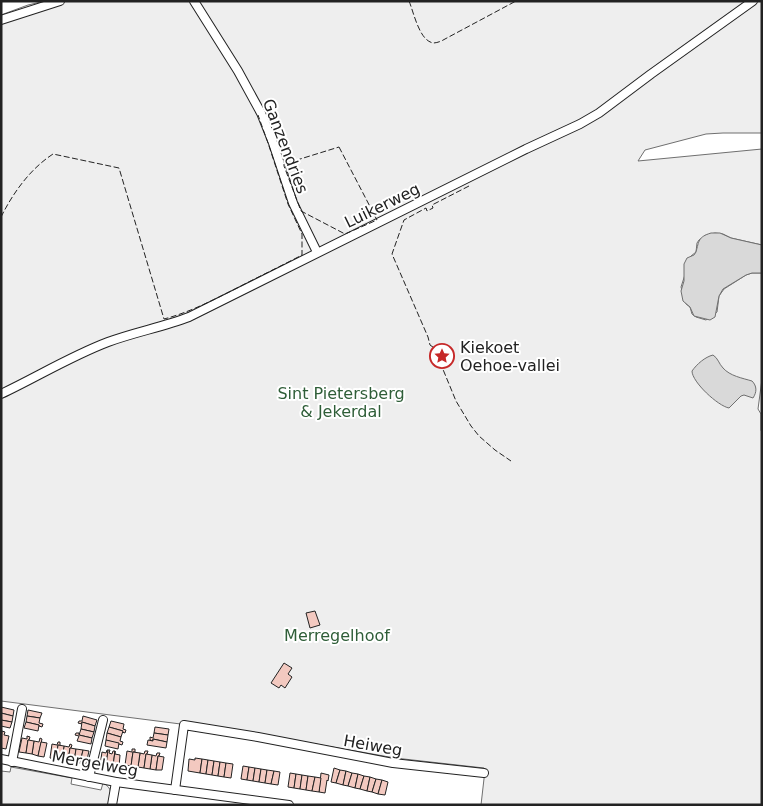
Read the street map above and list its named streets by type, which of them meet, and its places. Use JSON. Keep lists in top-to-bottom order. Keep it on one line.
{"streets":{"street":["Ganzendries","Luikerweg","Heiweg","Mergelweg"]},"crossings":[["Ganzendries","Luikerweg"],["Heiweg","Mergelweg"]],"parks":["Sint Pietersberg & Jekerdal","Merregelhoof"],"places":{"place":["Kiekoet Oehoe-vallei"]}}
